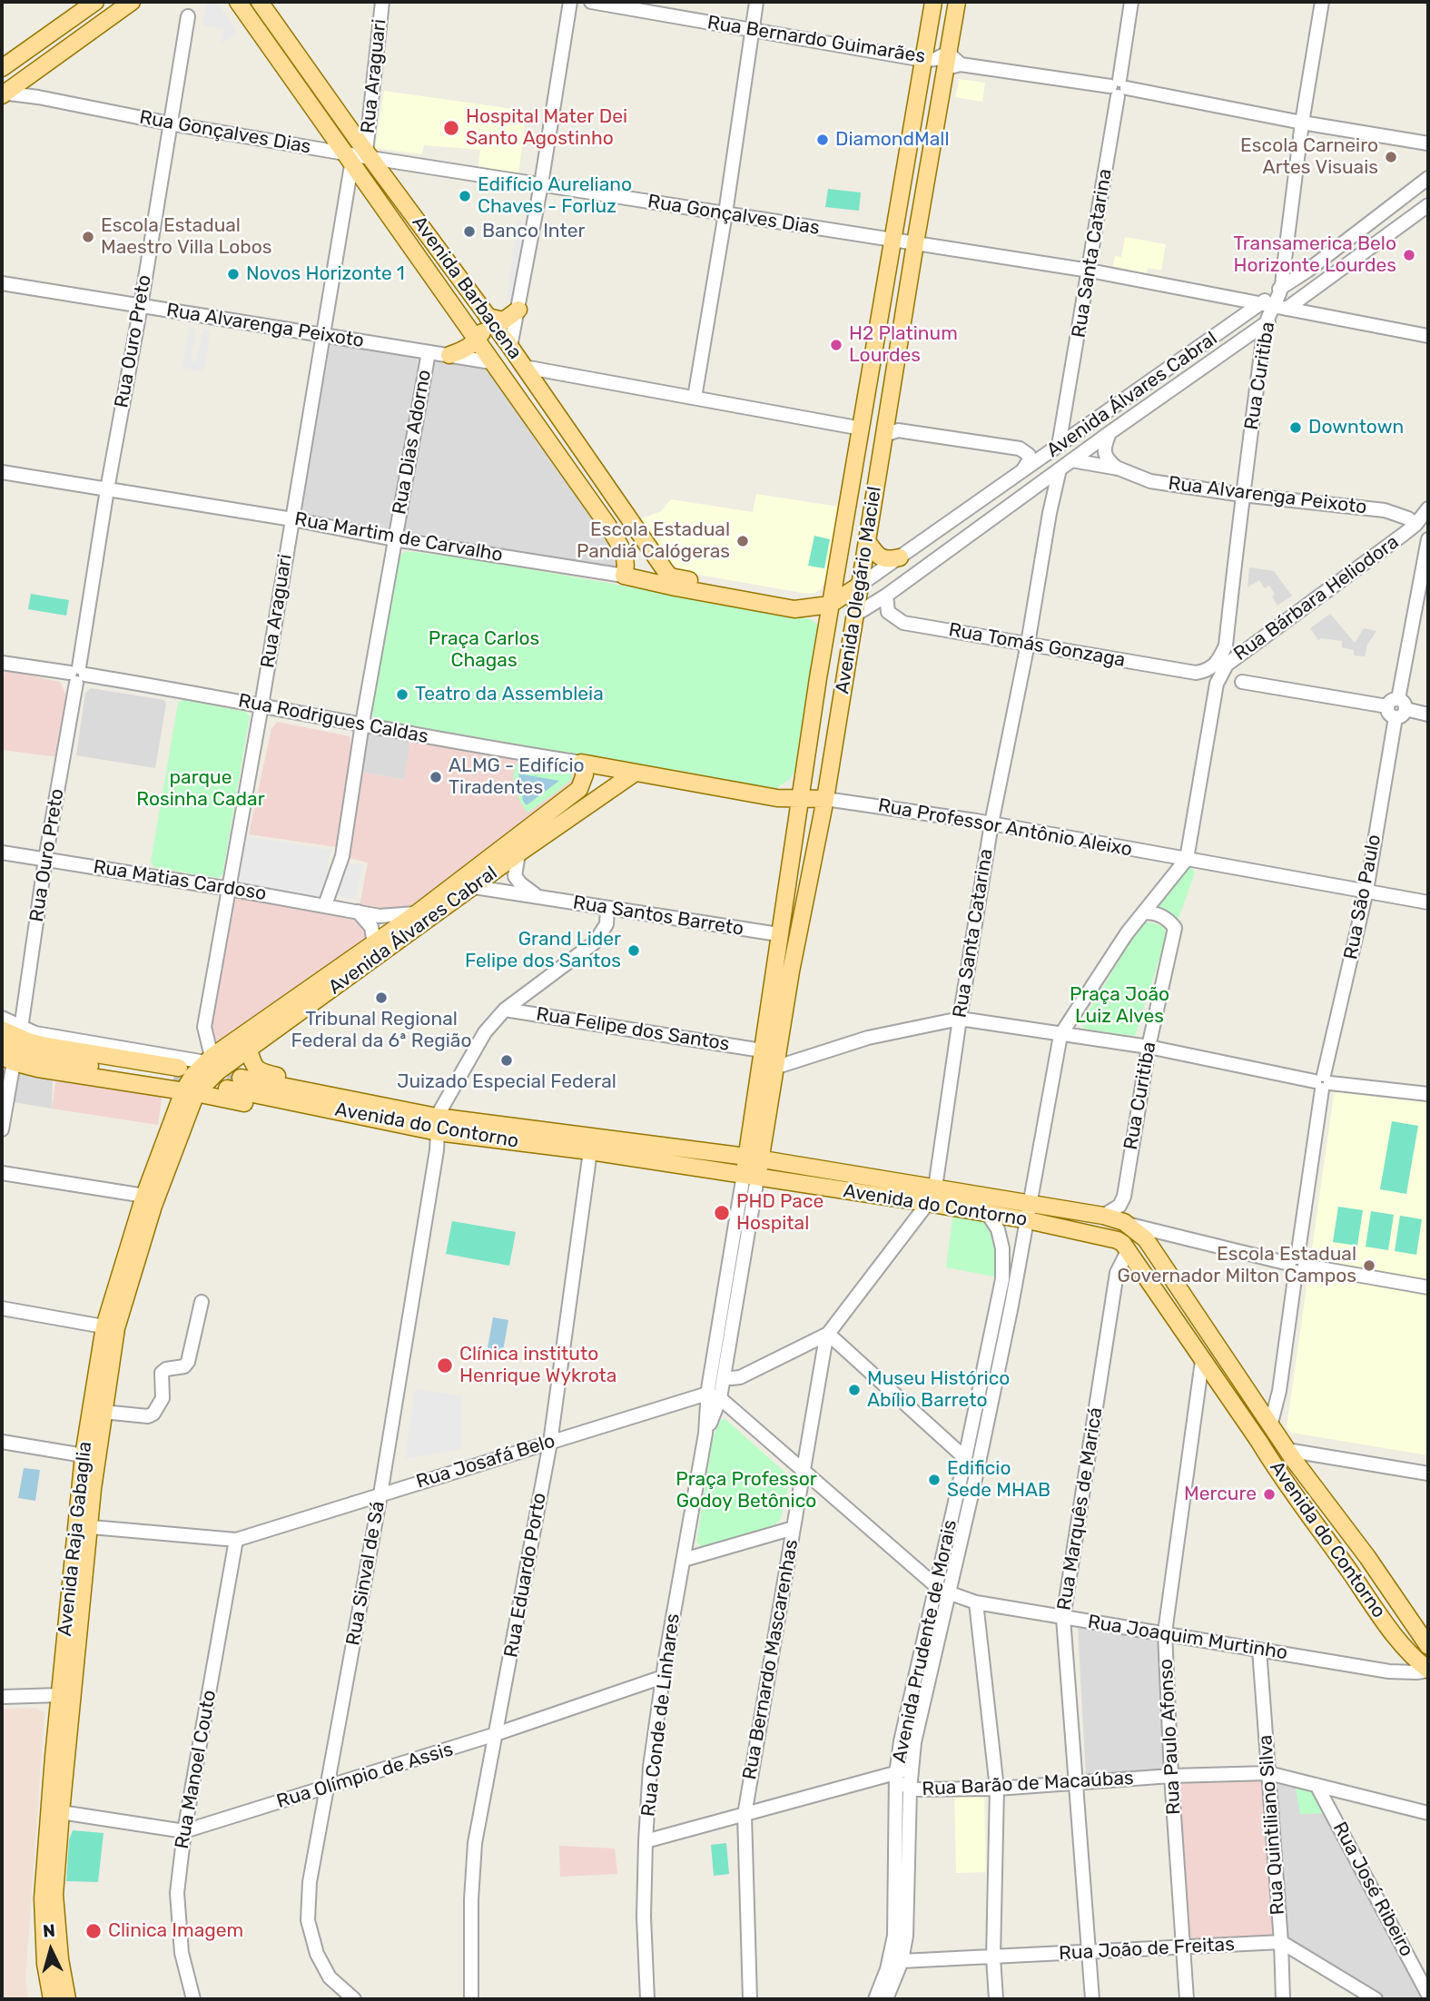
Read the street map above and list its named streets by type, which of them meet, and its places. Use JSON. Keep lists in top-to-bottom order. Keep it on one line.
{"streets":{"main road":["Avenida Barbacena","Avenida Álvares Cabral","Rua Martim de Carvalho","Avenida Olegário Maciel","Rua Professor Antônio Aleixo","Avenida do Contorno","Avenida Raja Gabaglia"],"street":["Rua Bernardo Guimarães","Rua Araguari","Rua Gonçalves Dias","Rua Santa Catarina","Rua Alvarenga Peixoto","Rua Ouro Preto","Rua Curitiba","Rua Dias Adorno","Rua Bárbara Heliodora","Rua Tomás Gonzaga","Rua Rodrigues Caldas","Rua Matias Cardoso","Rua São Paulo","Rua Santos Barreto","Rua Felipe dos Santos","Rua Josafá Belo","Rua Marquês de Maricá","Rua Sinval de Sá","Rua Eduardo Porto","Rua Joaquim Murtinho","Avenida Prudente de Morais","Rua Bernardo Mascarenhas","Rua Conde de Linhares","Rua Paulo Afonso","Rua Manoel Couto","Rua Olímpio de Assis","Rua Barão de Macaúbas","Rua Quintiliano Silva","Rua José Ribeiro","Rua João de Freitas"]},"crossings":[["Rua Bernardo Guimarães","Avenida Olegário Maciel"],["Rua Araguari","Rua Gonçalves Dias"],["Rua Araguari","Avenida Barbacena"],["Rua Araguari","Rua Alvarenga Peixoto"],["Rua Araguari","Avenida Álvares Cabral"],["Rua Araguari","Rua Martim de Carvalho"],["Rua Araguari","Rua Rodrigues Caldas"],["Rua Araguari","Rua Matias Cardoso"],["Rua Gonçalves Dias","Rua Santa Catarina"],["Rua Gonçalves Dias","Avenida Barbacena"],["Rua Gonçalves Dias","Rua Ouro Preto"],["Rua Gonçalves Dias","Rua Curitiba"],["Rua Gonçalves Dias","Avenida Álvares Cabral"],["Rua Gonçalves Dias","Avenida Olegário Maciel"],["Rua Santa Catarina","Avenida Álvares Cabral"],["Rua Santa Catarina","Rua Tomás Gonzaga"],["Rua Santa Catarina","Rua Professor Antônio Aleixo"],["Rua Santa Catarina","Avenida do Contorno"],["Rua Santa Catarina","Rua Bernardo Mascarenhas"],["Avenida Barbacena","Rua Alvarenga Peixoto"],["Avenida Barbacena","Rua Martim de Carvalho"],["Rua Alvarenga Peixoto","Rua Ouro Preto"],["Rua Alvarenga Peixoto","Rua Curitiba"],["Rua Alvarenga Peixoto","Avenida Álvares Cabral"],["Rua Alvarenga Peixoto","Rua Dias Adorno"],["Rua Alvarenga Peixoto","Rua Bárbara Heliodora"],["Rua Ouro Preto","Rua Martim de Carvalho"],["Rua Ouro Preto","Rua Rodrigues Caldas"],["Rua Ouro Preto","Rua Matias Cardoso"],["Rua Curitiba","Avenida Álvares Cabral"],["Rua Curitiba","Rua Tomás Gonzaga"],["Rua Curitiba","Avenida do Contorno"],["Avenida Álvares Cabral","Rua Martim de Carvalho"],["Avenida Álvares Cabral","Avenida Olegário Maciel"],["Avenida Álvares Cabral","Rua Tomás Gonzaga"],["Avenida Álvares Cabral","Rua Rodrigues Caldas"],["Avenida Álvares Cabral","Rua Professor Antônio Aleixo"],["Avenida Álvares Cabral","Rua Matias Cardoso"],["Avenida Álvares Cabral","Rua Santos Barreto"],["Avenida Álvares Cabral","Avenida Raja Gabaglia"],["Rua Dias Adorno","Rua Martim de Carvalho"],["Rua Dias Adorno","Rua Rodrigues Caldas"],["Rua Dias Adorno","Rua Matias Cardoso"],["Rua Martim de Carvalho","Avenida Olegário Maciel"],["Avenida Olegário Maciel","Rua Professor Antônio Aleixo"],["Avenida Olegário Maciel","Rua Santos Barreto"],["Avenida Olegário Maciel","Rua Felipe dos Santos"],["Avenida Olegário Maciel","Avenida do Contorno"],["Avenida Olegário Maciel","Rua Conde de Linhares"],["Rua Bárbara Heliodora","Rua Professor Antônio Aleixo"],["Rua Rodrigues Caldas","Rua Professor Antônio Aleixo"],["Rua Professor Antônio Aleixo","Rua São Paulo"],["Rua São Paulo","Avenida do Contorno"],["Avenida do Contorno","Rua Marquês de Maricá"],["Avenida do Contorno","Rua Sinval de Sá"],["Avenida do Contorno","Rua Eduardo Porto"],["Avenida do Contorno","Rua Joaquim Murtinho"],["Avenida do Contorno","Avenida Prudente de Morais"],["Avenida do Contorno","Rua Bernardo Mascarenhas"],["Avenida do Contorno","Rua Conde de Linhares"],["Avenida do Contorno","Rua Paulo Afonso"],["Rua Josafá Belo","Avenida Raja Gabaglia"],["Rua Josafá Belo","Rua Sinval de Sá"],["Rua Josafá Belo","Rua Eduardo Porto"],["Rua Josafá Belo","Rua Conde de Linhares"],["Rua Josafá Belo","Rua Manoel Couto"],["Rua Marquês de Maricá","Rua Joaquim Murtinho"],["Rua Marquês de Maricá","Rua Barão de Macaúbas"],["Rua Marquês de Maricá","Rua João de Freitas"],["Avenida Raja Gabaglia","Rua Olímpio de Assis"],["Rua Sinval de Sá","Rua Olímpio de Assis"],["Rua Eduardo Porto","Rua Olímpio de Assis"],["Rua Joaquim Murtinho","Avenida Prudente de Morais"],["Rua Joaquim Murtinho","Rua Bernardo Mascarenhas"],["Rua Joaquim Murtinho","Rua Conde de Linhares"],["Rua Joaquim Murtinho","Rua Paulo Afonso"],["Rua Joaquim Murtinho","Rua Quintiliano Silva"],["Avenida Prudente de Morais","Rua Barão de Macaúbas"],["Avenida Prudente de Morais","Rua João de Freitas"],["Rua Conde de Linhares","Rua Olímpio de Assis"],["Rua Paulo Afonso","Rua Barão de Macaúbas"],["Rua Paulo Afonso","Rua João de Freitas"],["Rua Manoel Couto","Rua Olímpio de Assis"],["Rua Barão de Macaúbas","Rua Quintiliano Silva"],["Rua Barão de Macaúbas","Rua José Ribeiro"],["Rua Quintiliano Silva","Rua João de Freitas"]],"parks":["Praça Carlos Chagas","parque Rosinha Cadar","Praça João Luiz Alves","Praça Professor Godoy Betônico"],"places":["Hospital Mater Dei Santo Agostinho","DiamondMall","Escola Carneiro Artes Visuais","Edifício Aureliano Chaves - Forluz","Banco Inter","Escola Estadual Maestro Villa Lobos","Transamerica Belo Horizonte Lourdes","Novos Horizonte 1","H2 Platinum Lourdes","Downtown","Escola Estadual Pandiá Calógeras","Teatro da Assembleia","ALMG - Edifício Tiradentes","Grand Lider Felipe dos Santos","Tribunal Regional Federal da 6ª Região","Juizado Especial Federal","PHD Pace Hospital","Escola Estadual Governador Milton Campos","Clínica instituto Henrique Wykrota","Museu Histórico Abílio Barreto","Edificio Sede MHAB","Mercure","Clinica Imagem"],"north":"top"}
